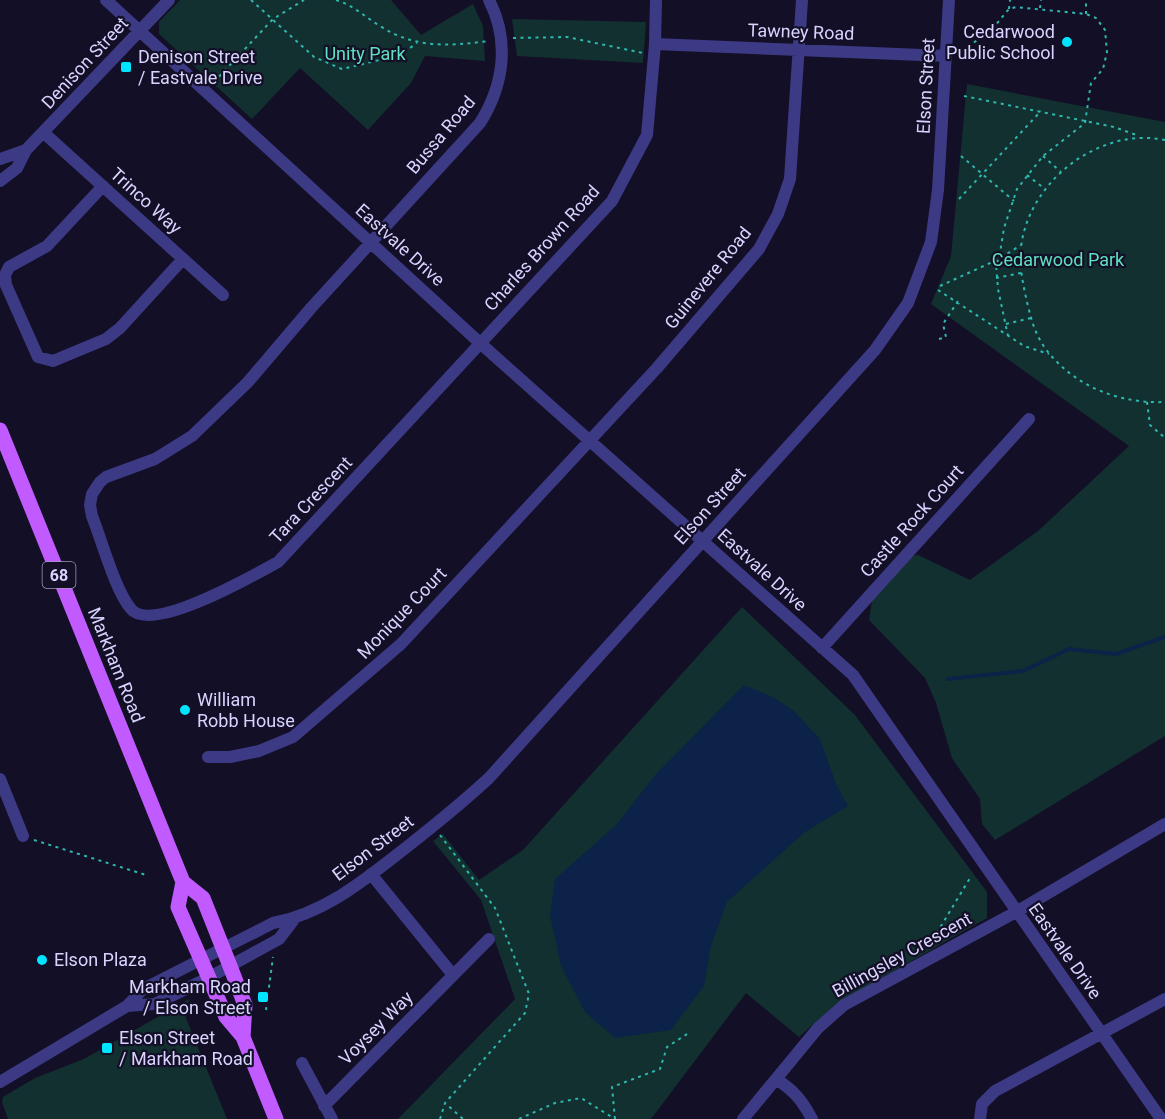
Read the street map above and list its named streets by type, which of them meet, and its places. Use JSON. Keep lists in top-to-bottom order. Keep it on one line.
{"streets":{"main road":["68","Markham Road"],"street":["Tawney Road","Denison Street","Elson Street","Bussa Road","Trinco Way","Eastvale Drive","Charles Brown Road","Guinevere Road","Tara Crescent","Castle Rock Court","Monique Court","Billingsley Crescent","Voysey Way"]},"crossings":[["Tawney Road","Elson Street"],["Tawney Road","Charles Brown Road"],["Tawney Road","Guinevere Road"],["Denison Street","Trinco Way"],["Denison Street","Eastvale Drive"],["Elson Street","Eastvale Drive"],["Elson Street","Markham Road"],["Bussa Road","Eastvale Drive"],["Bussa Road","Tara Crescent"],["Eastvale Drive","Charles Brown Road"],["Eastvale Drive","Guinevere Road"],["Eastvale Drive","Tara Crescent"],["Eastvale Drive","Castle Rock Court"],["Eastvale Drive","Monique Court"],["Eastvale Drive","Billingsley Crescent"],["Charles Brown Road","Tara Crescent"],["Guinevere Road","Monique Court"]],"parks":["Unity Park","Cedarwood Park"],"places":{"other":["Cedarwood Public School","William Robb House","Elson Plaza"],"transit":["Denison Street / Eastvale Drive","Markham Road / Elson Street","Elson Street / Markham Road"]}}
